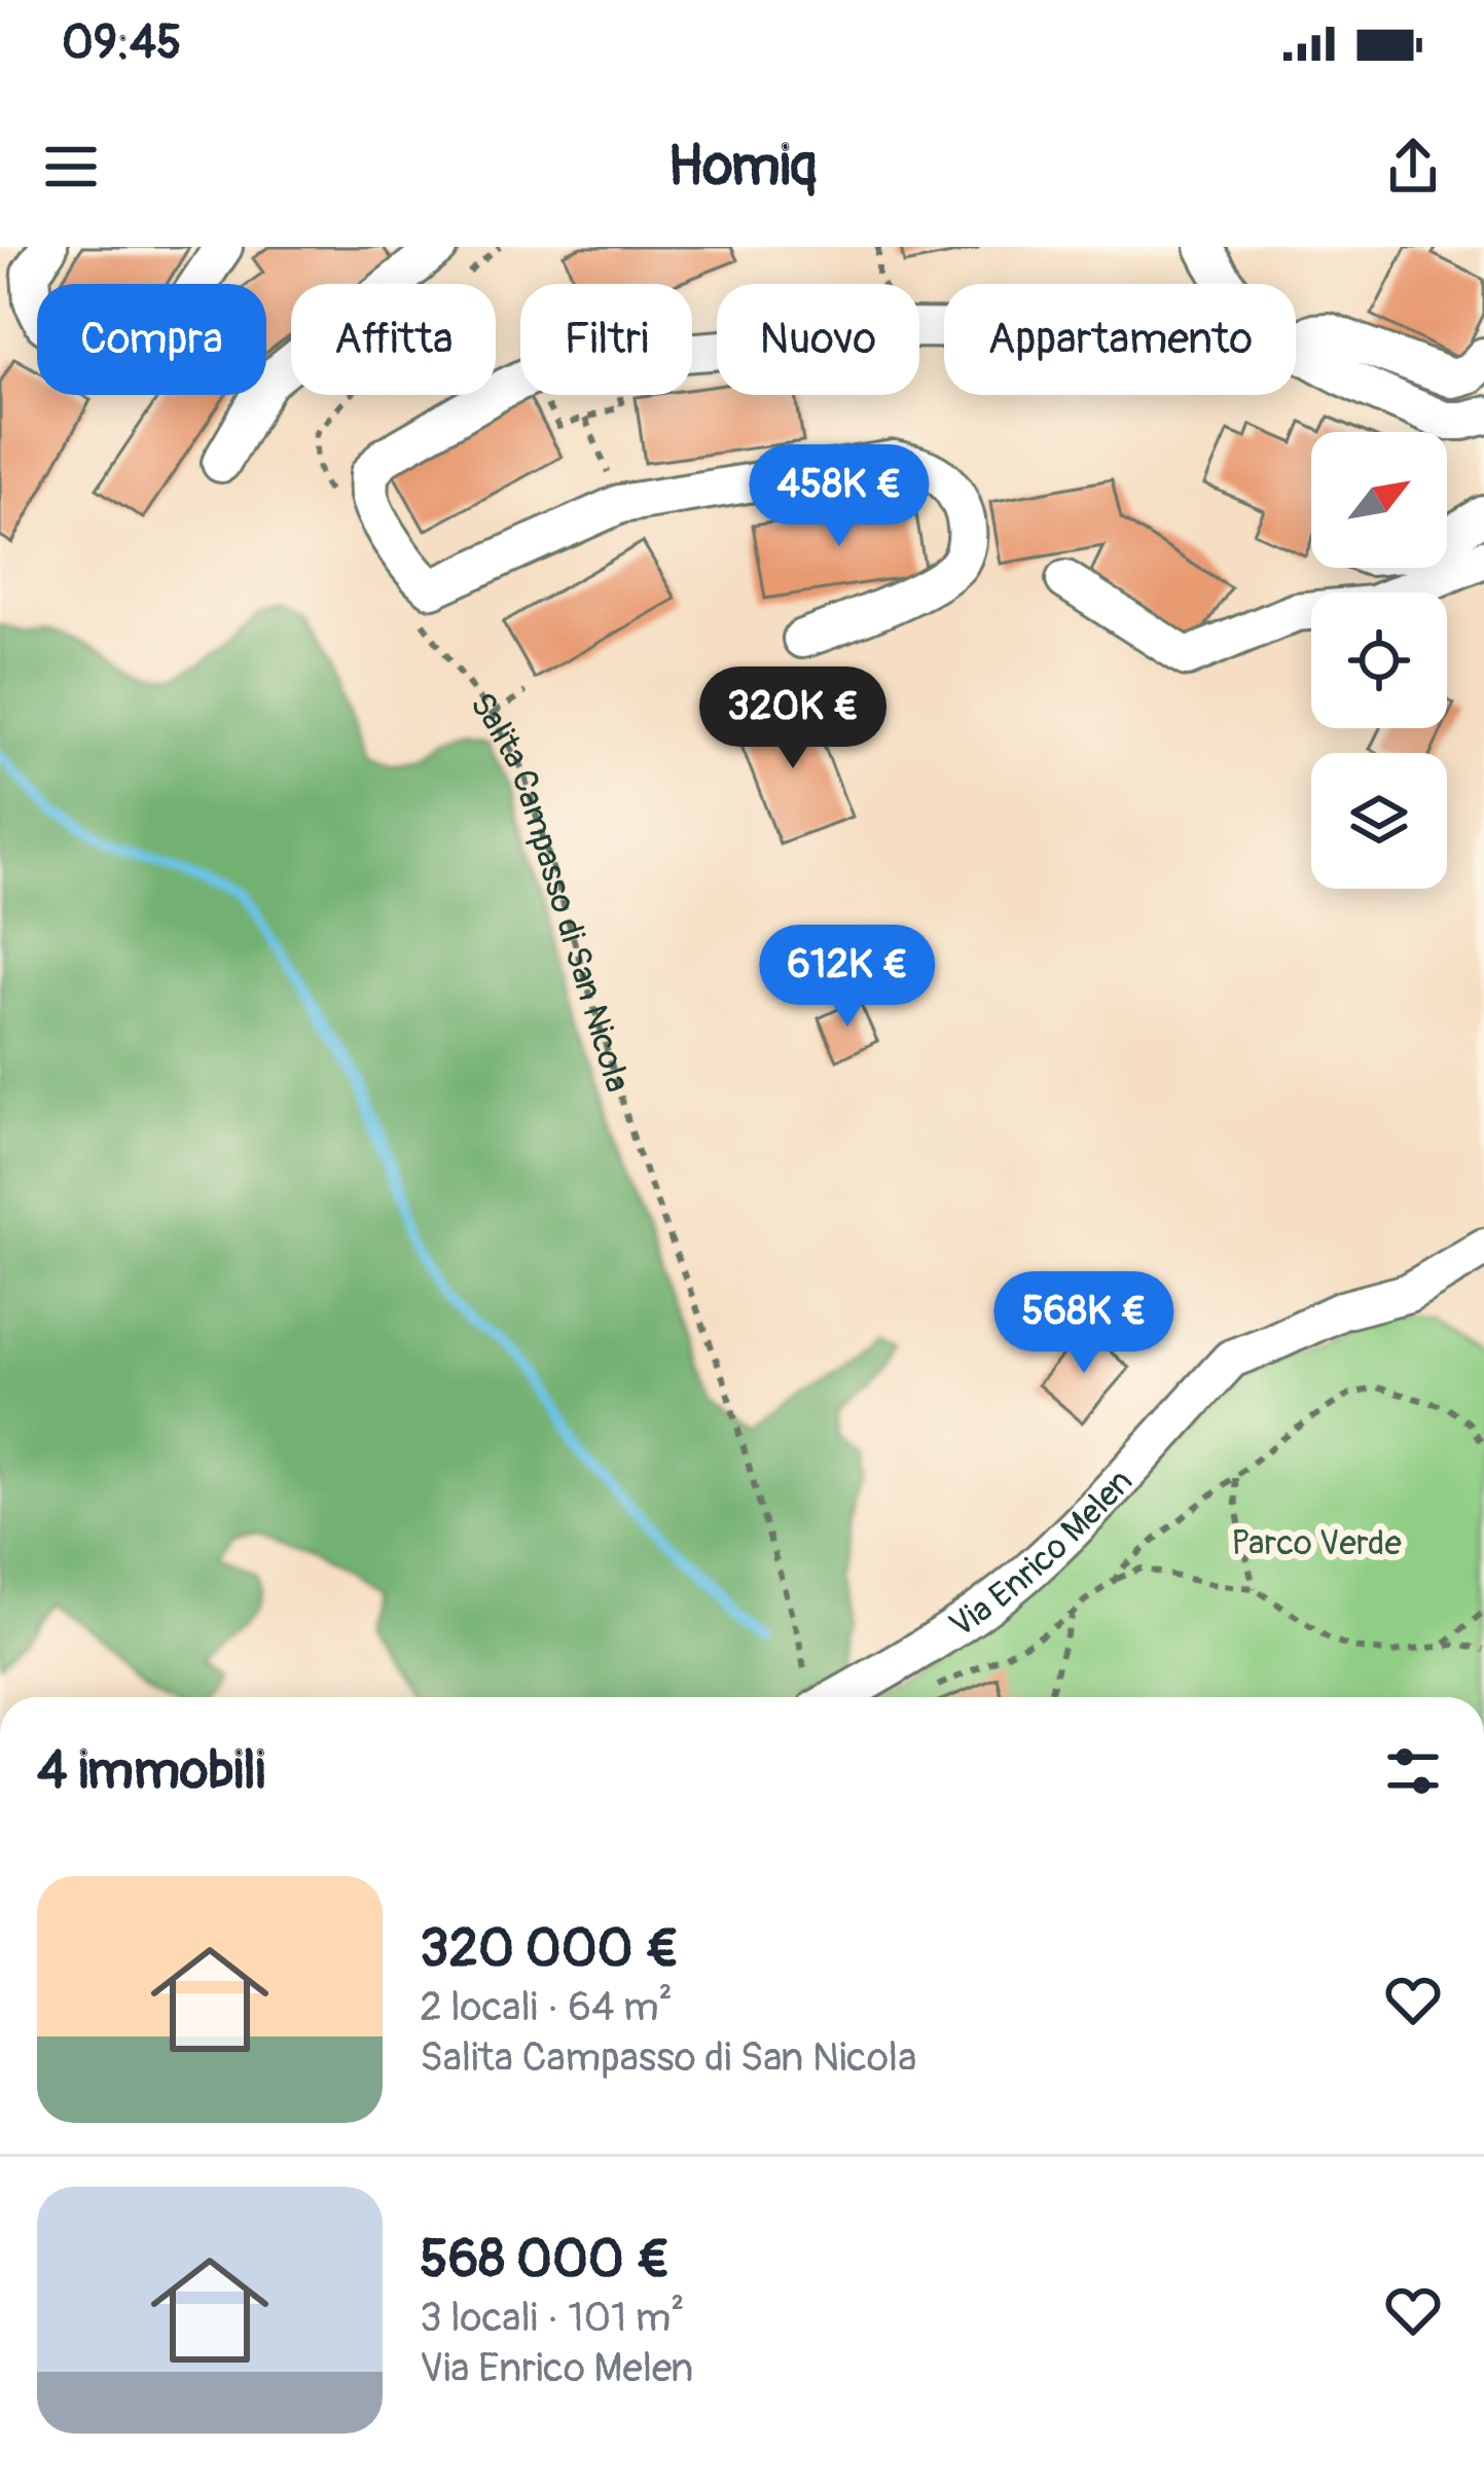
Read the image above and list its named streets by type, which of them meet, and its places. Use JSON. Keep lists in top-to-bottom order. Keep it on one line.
{"streets":{"street":["Via Enrico Melen"],"path":["Salita Campasso di San Nicola"]},"parks":["Parco Verde"],"north":"top right","page":{"status":"09:45","header":"Homiq","chip":["Compra","Affitta","Filtri","Nuovo","Appartamento"],"price":["458K €","320K €","612K €","568K €"],"heading":"4 immobili","list":[{"name":"320 000 €","note":"2 locali · 64 m² · Salita Campasso di San Nicola"},{"name":"568 000 €","note":"3 locali · 101 m² · Via Enrico Melen"}]}}
